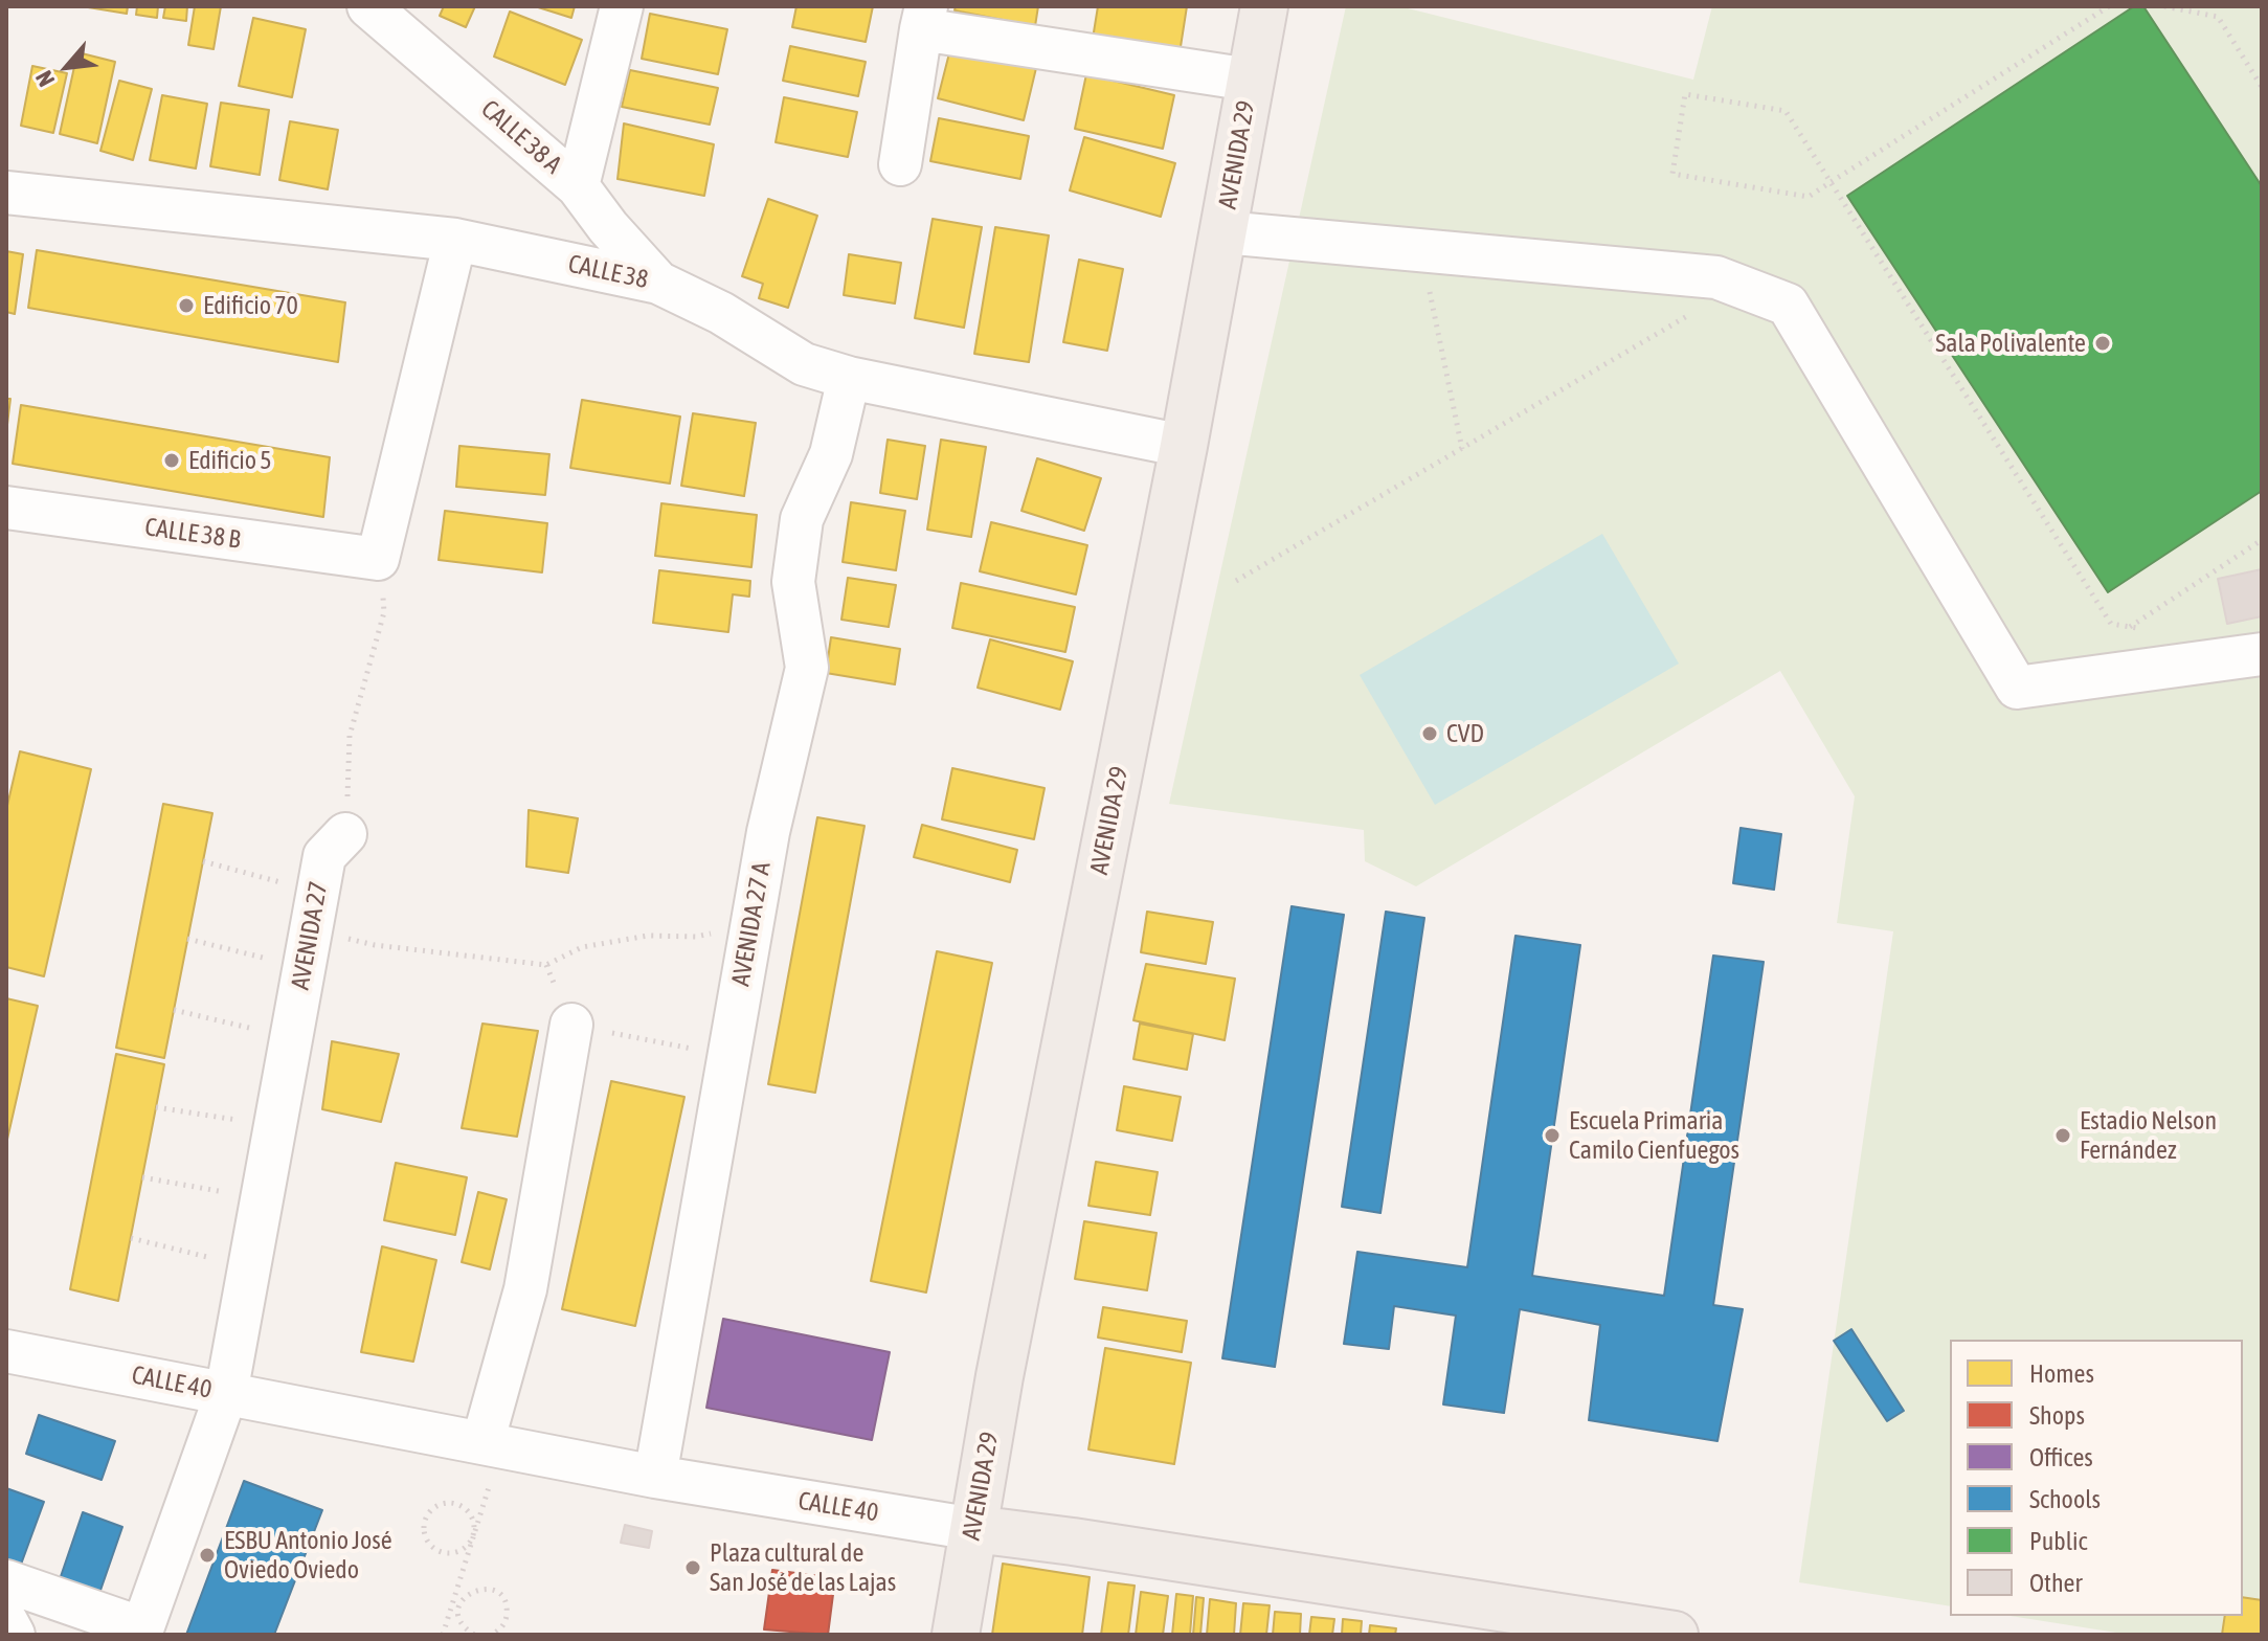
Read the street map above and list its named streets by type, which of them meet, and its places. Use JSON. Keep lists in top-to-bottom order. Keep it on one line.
{"streets":{"main road":["AVENIDA 29","CALLE 40"],"street":["CALLE 38 A","CALLE 38","CALLE 38 B","AVENIDA 27 A","AVENIDA 27"]},"crossings":[["CALLE 38 A","CALLE 38"],["AVENIDA 29","CALLE 38"],["AVENIDA 29","CALLE 40"],["CALLE 38","AVENIDA 27 A"],["AVENIDA 27 A","CALLE 40"],["AVENIDA 27","CALLE 40"]],"places":["Edificio 70","Sala Polivalente","Edificio 5","CVD","Escuela Primaria Camilo Cienfuegos","Estadio Nelson Fernández","ESBU Antonio José Oviedo Oviedo","Plaza cultural de San José de las Lajas"],"legend":["Homes","Shops","Offices","Schools","Public","Other"],"north":"bottom left"}
